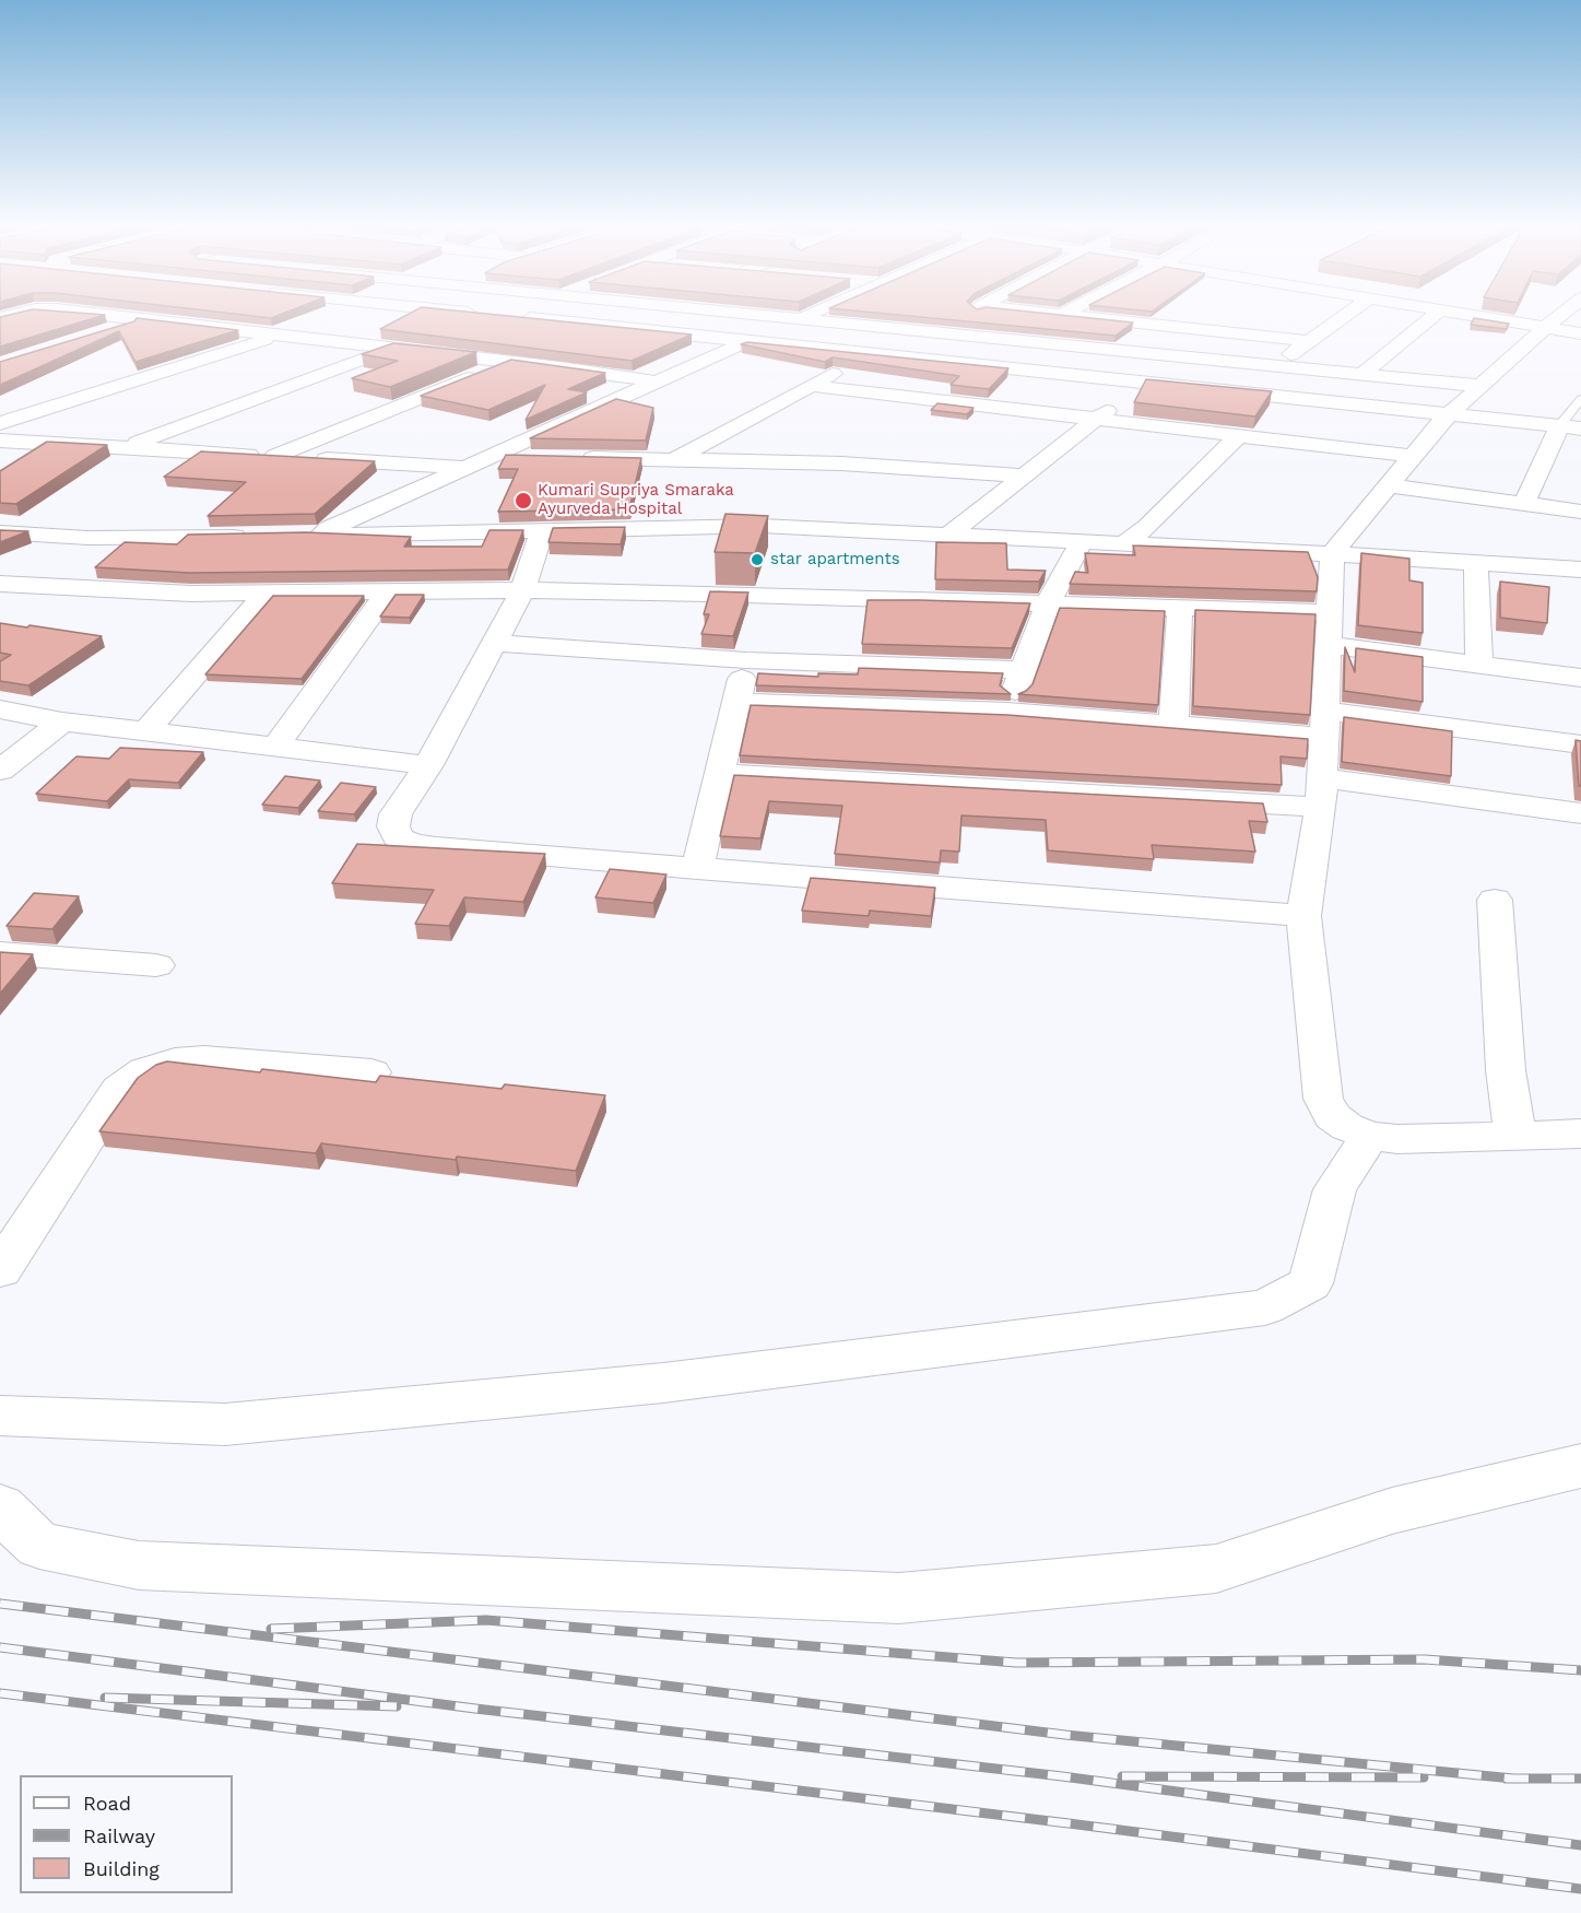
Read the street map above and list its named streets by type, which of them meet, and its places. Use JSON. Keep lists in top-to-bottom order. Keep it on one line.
{"places":["Kumari Supriya Smaraka Ayurveda Hospital","star apartments"],"legend":["Road","Railway","Building"]}
